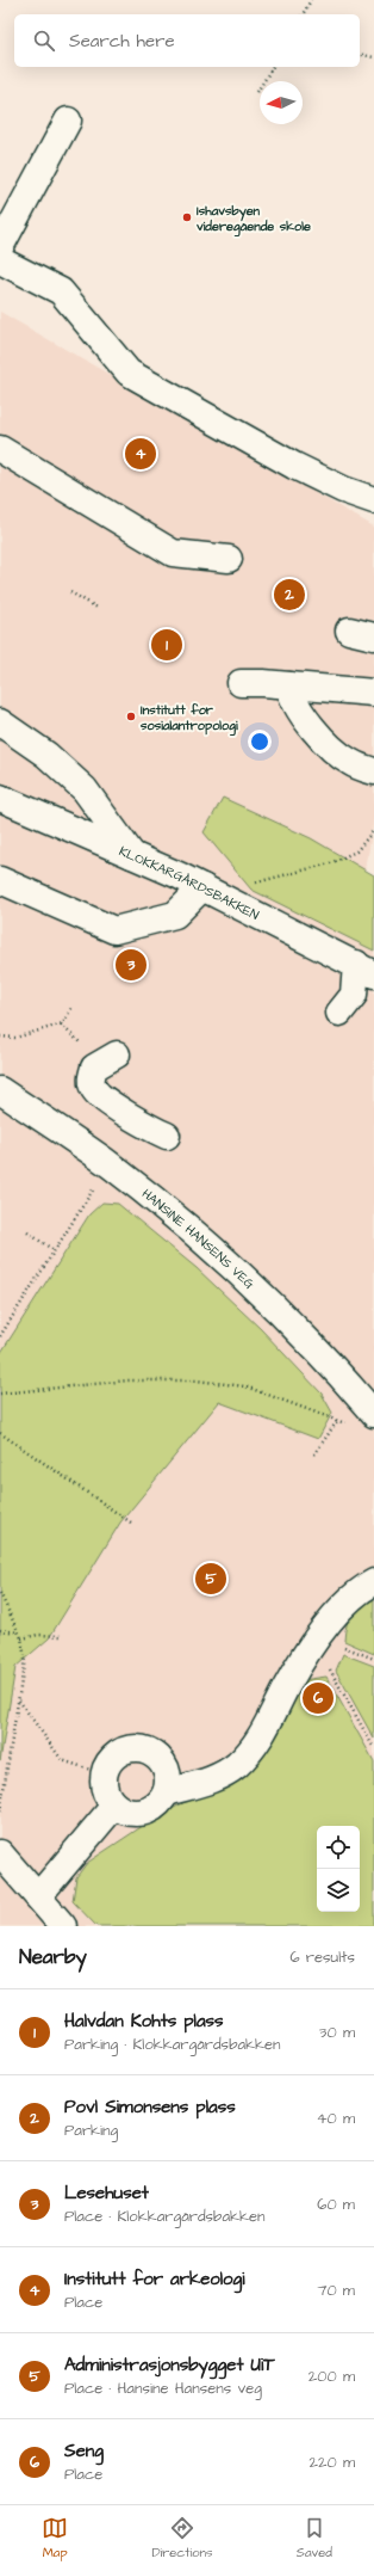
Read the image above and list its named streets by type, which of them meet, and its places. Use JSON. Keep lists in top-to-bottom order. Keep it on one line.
{"streets":{"street":["KLOKKARGÅRDSBAKKEN","HANSINE HANSENS VEG"]},"places":["Ishavsbyen videregående skole","Institutt for sosialantropologi"],"north":"left","page":{"search":"Search here","pins":["4","2","1","3","5","6"],"heading":["Nearby","6 results"],"list":[{"mark":"1","name":"Halvdan Kohts plass","note":"Parking · Klokkargårdsbakken","value":"30 m"},{"mark":"2","name":"Povl Simonsens plass","note":"Parking","value":"40 m"},{"mark":"3","name":"Lesehuset","note":"Place · Klokkargårdsbakken","value":"60 m"},{"mark":"4","name":"Institutt for arkeologi","note":"Place","value":"70 m"},{"mark":"5","name":"Administrasjonsbygget UiT","note":"Place · Hansine Hansens veg","value":"200 m"},{"mark":"6","name":"Seng","note":"Place","value":"220 m"}],"nav":["Map","Directions","Saved"]}}
